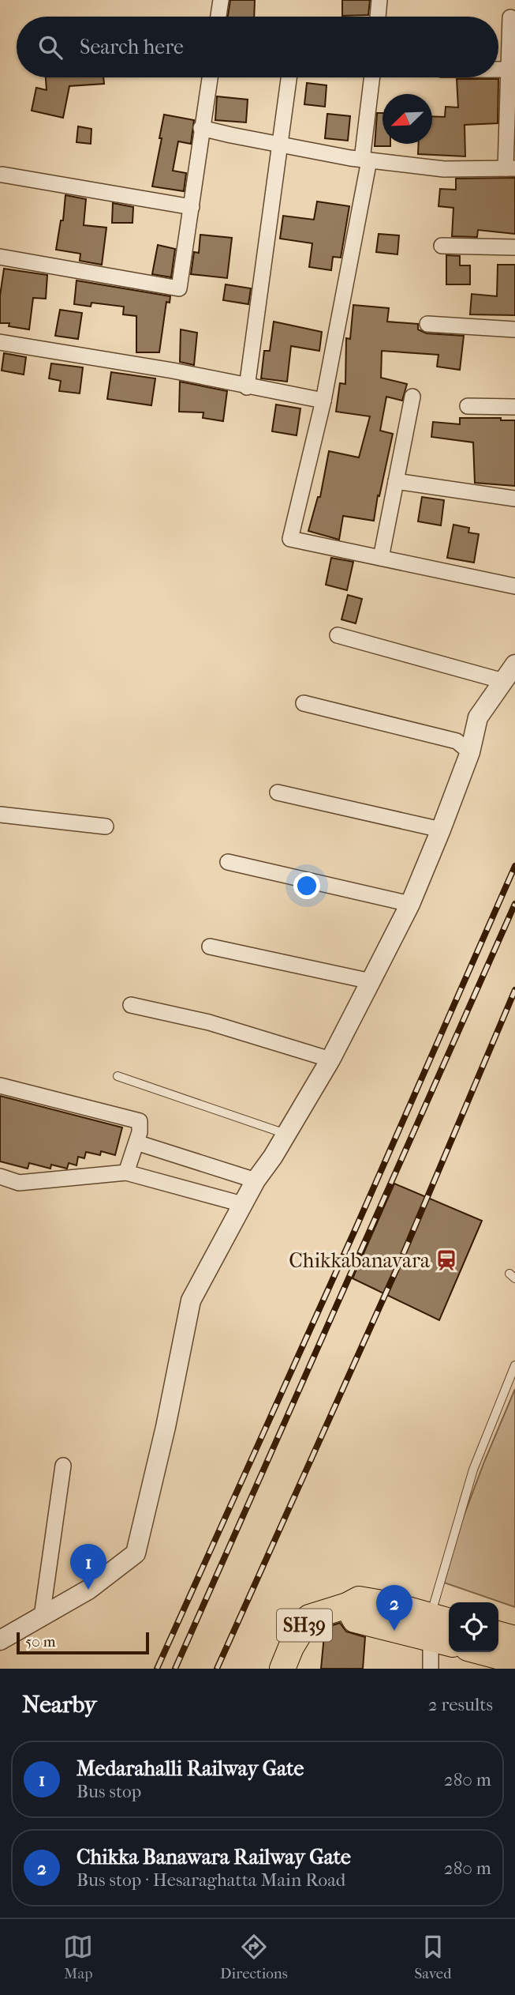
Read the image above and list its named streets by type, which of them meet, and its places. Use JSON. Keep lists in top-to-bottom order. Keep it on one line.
{"streets":{"main road":["SH39"]},"places":{"station":["Chikkabanavara"]},"scale_bar":"50 m","north":"bottom left","page":{"search":"Search here","pins":["1","2"],"scale":"50 m","heading":["Nearby","2 results"],"list":[{"mark":"1","name":"Medarahalli Railway Gate","note":"Bus stop","value":"280 m"},{"mark":"2","name":"Chikka Banawara Railway Gate","note":"Bus stop · Hesaraghatta Main Road","value":"280 m"}],"nav":["Map","Directions","Saved"]}}
